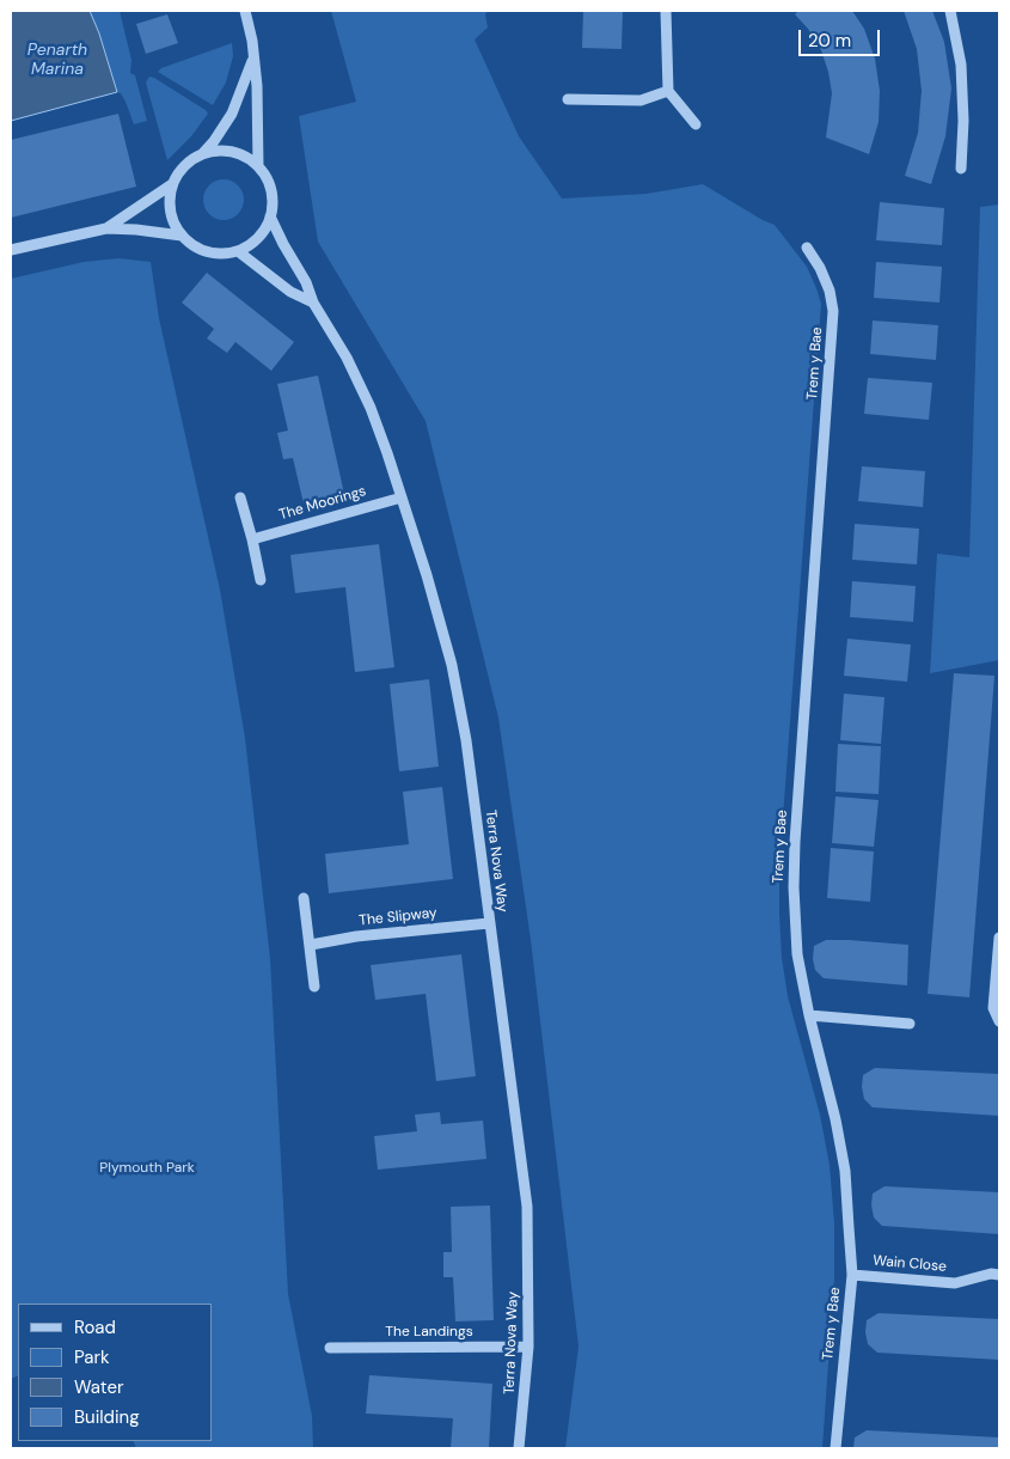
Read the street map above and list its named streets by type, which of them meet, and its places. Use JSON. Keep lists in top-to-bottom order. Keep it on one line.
{"streets":{"street":["Trem y Bae","The Moorings","Terra Nova Way","The Slipway","Wain Close","The Landings"]},"crossings":[["Trem y Bae","Wain Close"],["The Moorings","Terra Nova Way"],["Terra Nova Way","The Slipway"],["Terra Nova Way","The Landings"]],"water":["Penarth Marina"],"parks":["Plymouth Park"],"legend":["Road","Park","Water","Building"],"scale_bar":"20 m"}
